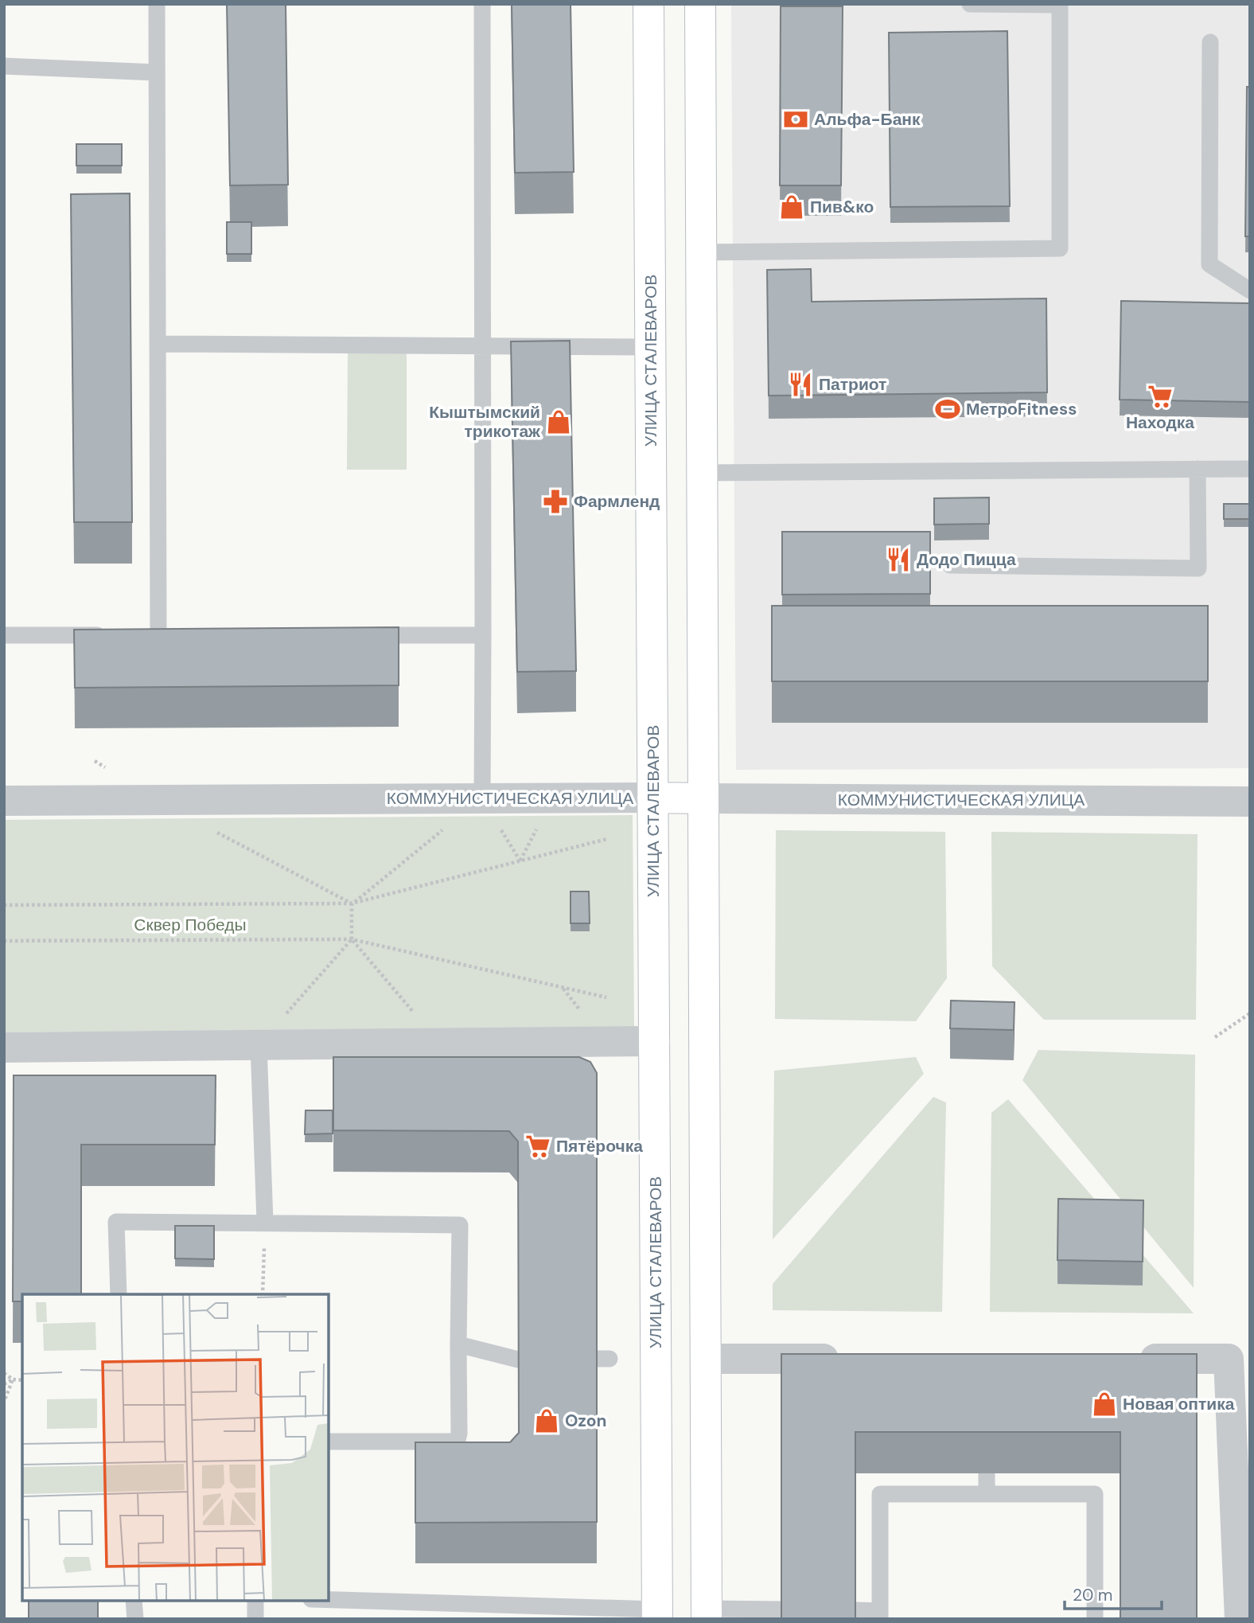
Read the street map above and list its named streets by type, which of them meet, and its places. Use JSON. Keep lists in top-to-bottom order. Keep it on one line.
{"streets":{"main road":["УЛИЦА СТАЛЕВАРОВ","КОММУНИСТИЧЕСКАЯ УЛИЦА"]},"crossings":[["УЛИЦА СТАЛЕВАРОВ","КОММУНИСТИЧЕСКАЯ УЛИЦА"]],"parks":["Сквер Победы"],"places":{"bank":["Альфа-Банк"],"shop":["Пив&ко","Кыштымский трикотаж","Новая оптика","Ozon"],"restaurant":["Патриот","Додо Пицца"],"supermarket":["Находка","Пятёрочка"],"sports":["МетроFitness"],"pharmacy":["Фармленд"]},"scale_bar":"20 m"}
